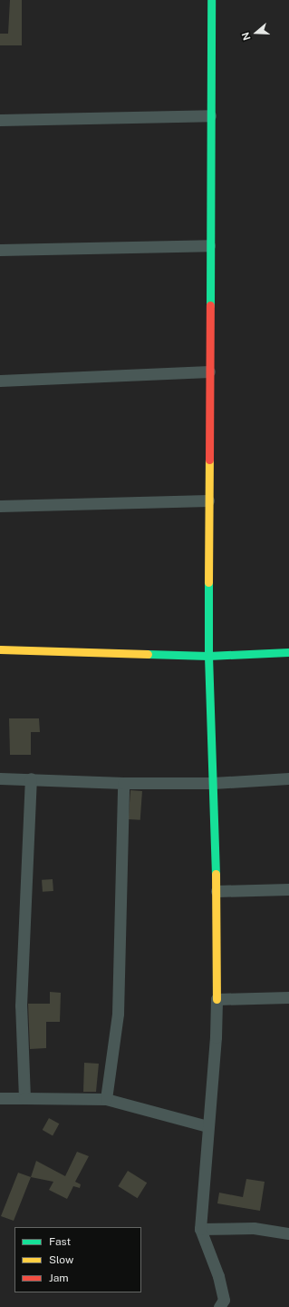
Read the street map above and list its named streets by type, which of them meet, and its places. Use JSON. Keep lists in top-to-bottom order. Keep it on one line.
{"legend":["Fast","Slow","Jam"],"north":"left"}
